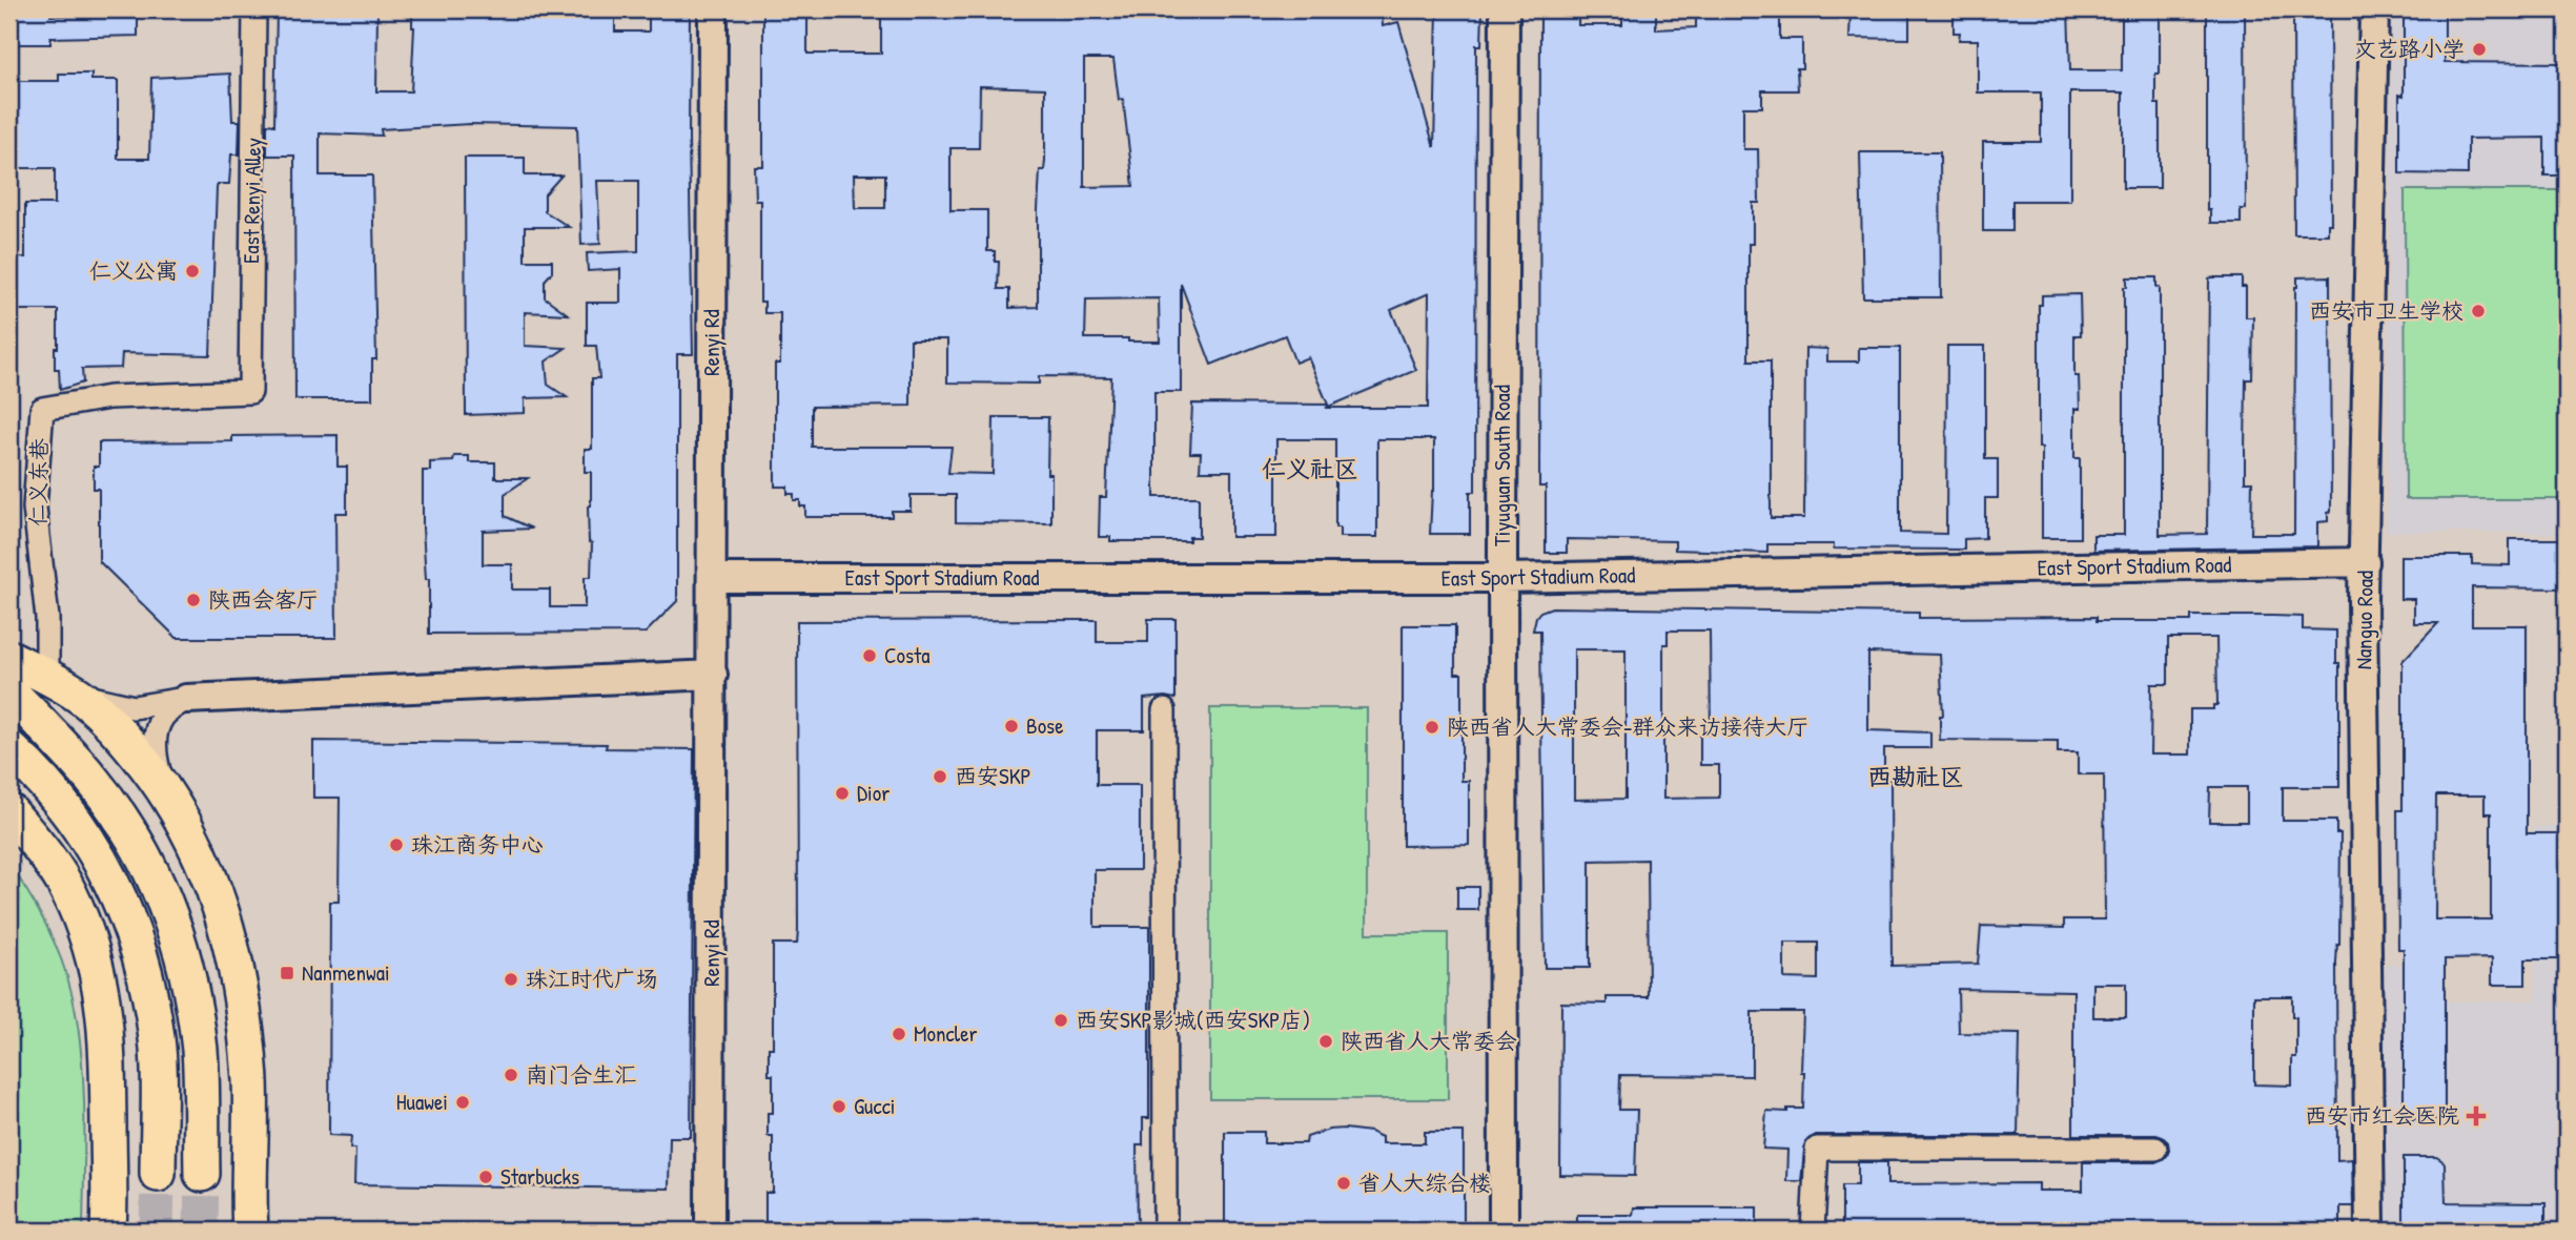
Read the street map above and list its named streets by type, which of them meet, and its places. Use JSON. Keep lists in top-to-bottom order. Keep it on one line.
{"streets":{"street":["Renyi Rd","Tiyuguan South Road","仁义东巷","East Sport Stadium Road","Nanguo Road"]},"crossings":[["Renyi Rd","East Sport Stadium Road"],["Tiyuguan South Road","East Sport Stadium Road"],["East Sport Stadium Road","Nanguo Road"]],"districts":["仁义社区","西勘社区"],"places":{"other":["文艺路小学","仁义公寓","西安市卫生学校","陕西会客厅","Costa","Bose","陕西省人大常委会-群众来访接待大厅","西安SKP","Dior","珠江商务中心","珠江时代广场","西安SKP影城(西安SKP店)","Moncler","陕西省人大常委会","南门合生汇","Huawei","Gucci","Starbucks","省人大综合楼"],"transit":["Nanmenwai"],"health":["西安市红会医院"]}}
